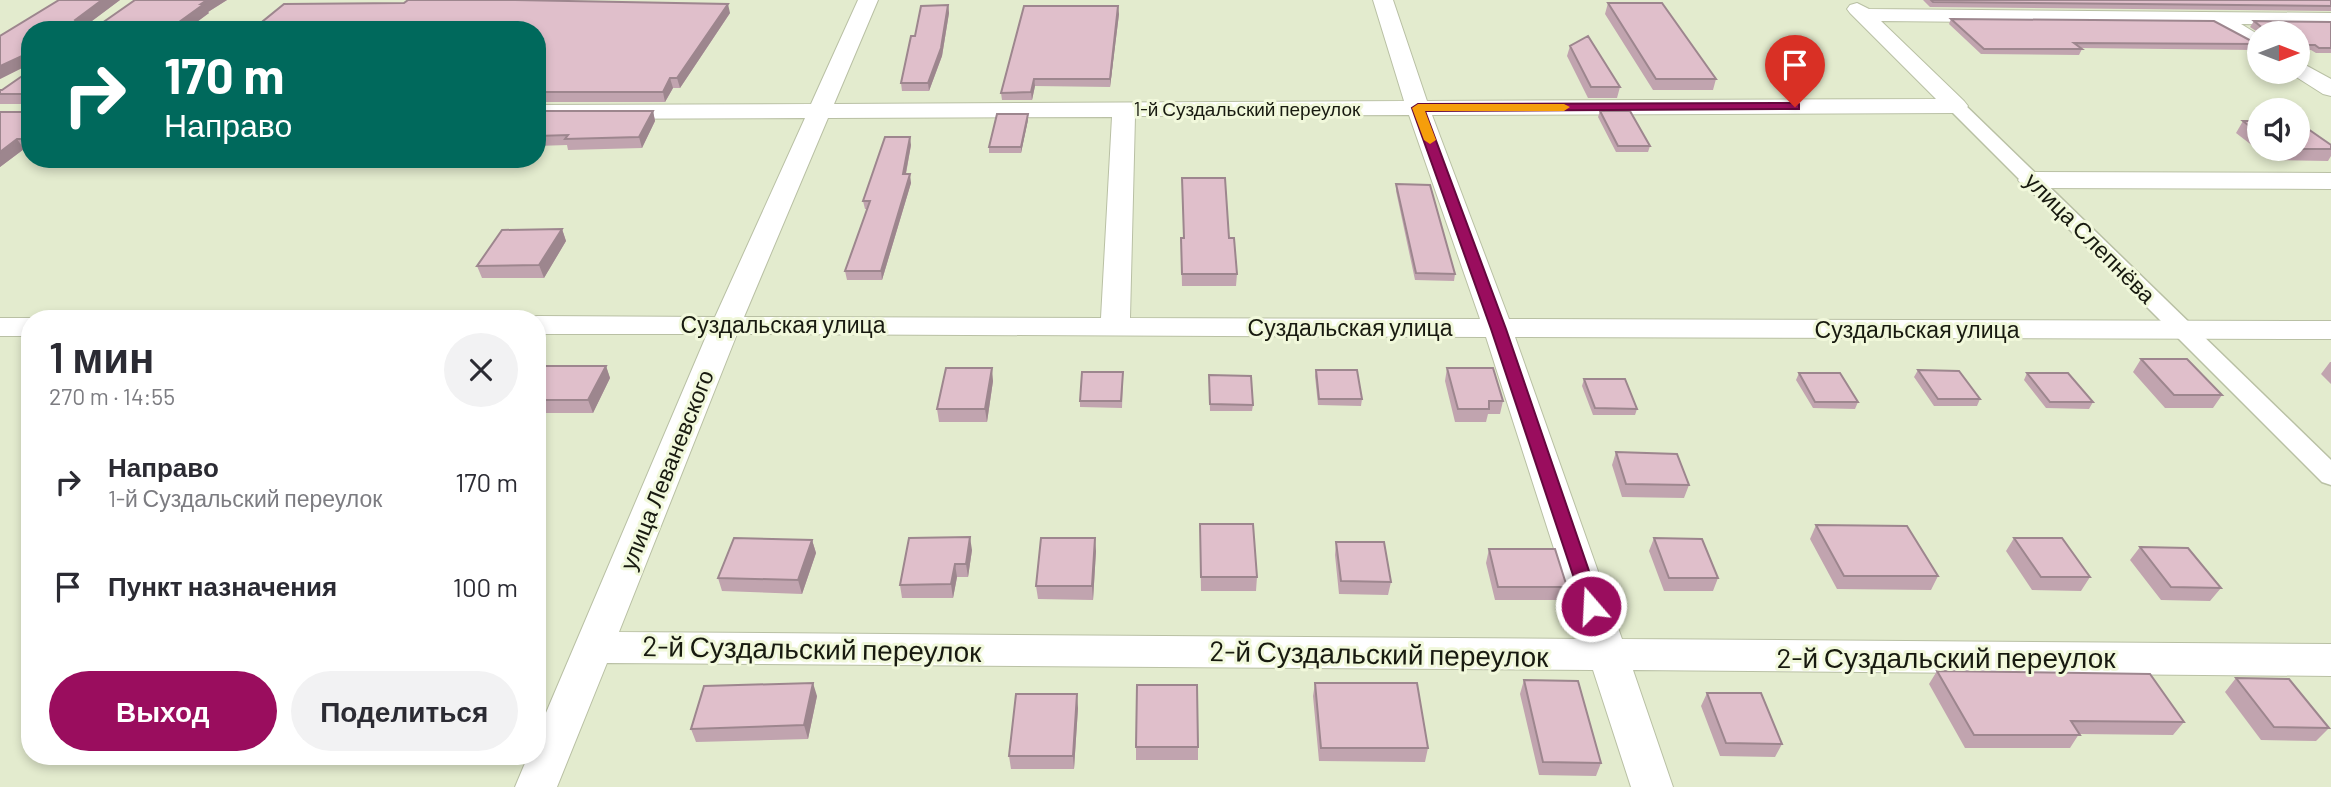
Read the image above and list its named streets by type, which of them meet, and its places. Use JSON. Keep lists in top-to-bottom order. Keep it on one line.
{"streets":{"street":["1-й Суздальский переулок","улица Слепнёва","Суздальская улица","улица Леваневского","2-й Суздальский переулок"]},"crossings":[["1-й Суздальский переулок","улица Слепнёва"],["1-й Суздальский переулок","улица Леваневского"],["улица Слепнёва","Суздальская улица"],["Суздальская улица","улица Леваневского"],["улица Леваневского","2-й Суздальский переулок"]],"north":"right","page":{"turn":["170 m","Направо"],"heading":["1 мин","270 m · 14:55"],"list":[{"name":"Направо","note":"1-й Суздальский переулок","value":"170 m"},{"name":"Пункт назначения","value":"100 m"}],"buttons":["Выход","Поделиться"]}}
